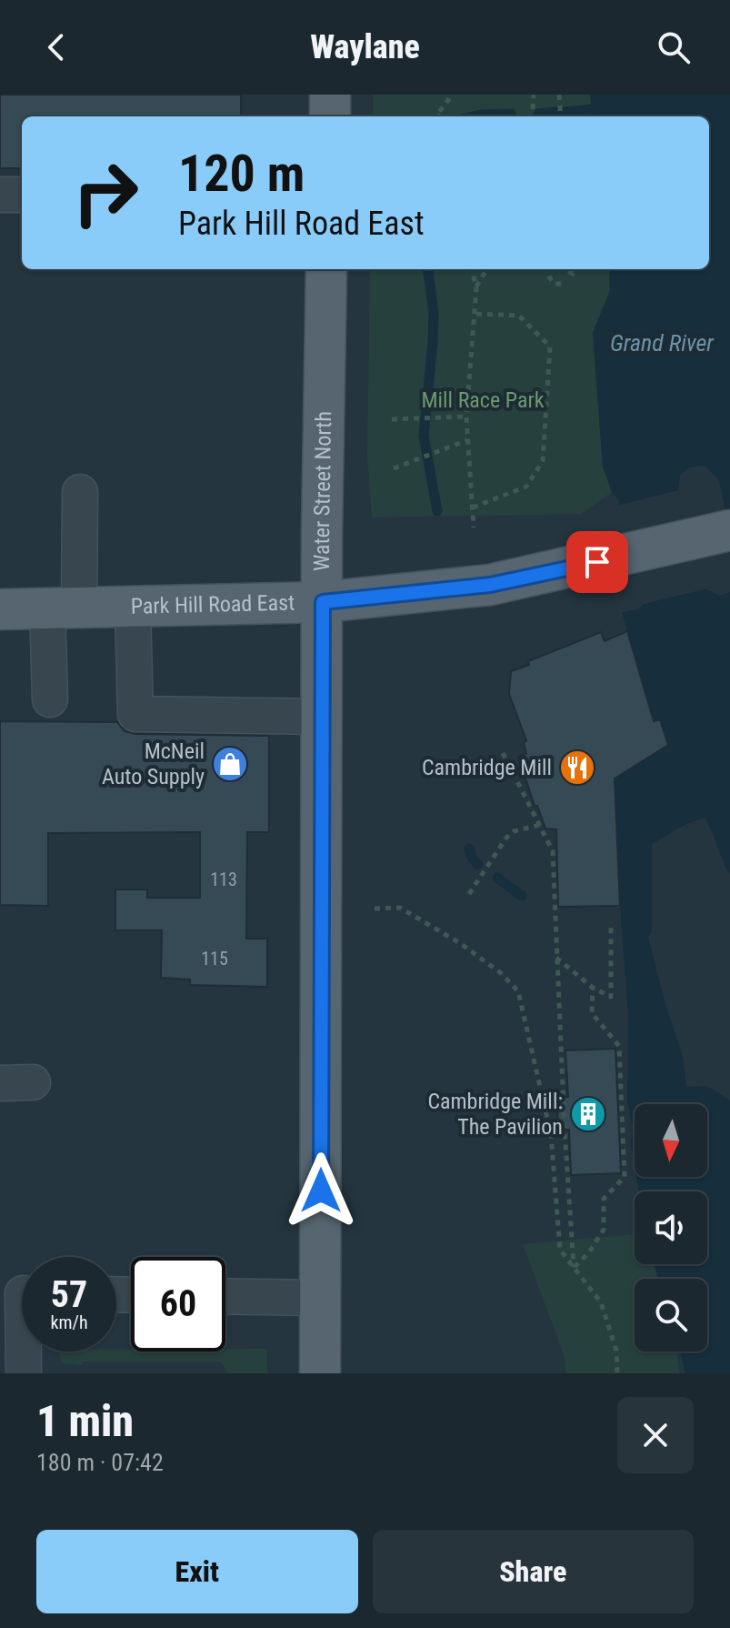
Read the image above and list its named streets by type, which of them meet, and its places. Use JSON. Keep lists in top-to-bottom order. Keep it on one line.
{"streets":{"main road":["Water Street North","Park Hill Road East"]},"crossings":[["Water Street North","Park Hill Road East"]],"water":["Grand River"],"parks":["Mill Race Park"],"places":{"shop":["McNeil Auto Supply"],"restaurant":["Cambridge Mill"],"building":["Cambridge Mill: The Pavilion"]},"house_numbers":["113","115"],"north":"bottom","page":{"header":"Waylane","turn":["120 m","Park Hill Road East"],"speed":"57 km/h","limit":"60","heading":["1 min","180 m · 07:42"],"buttons":["Exit","Share"]}}
